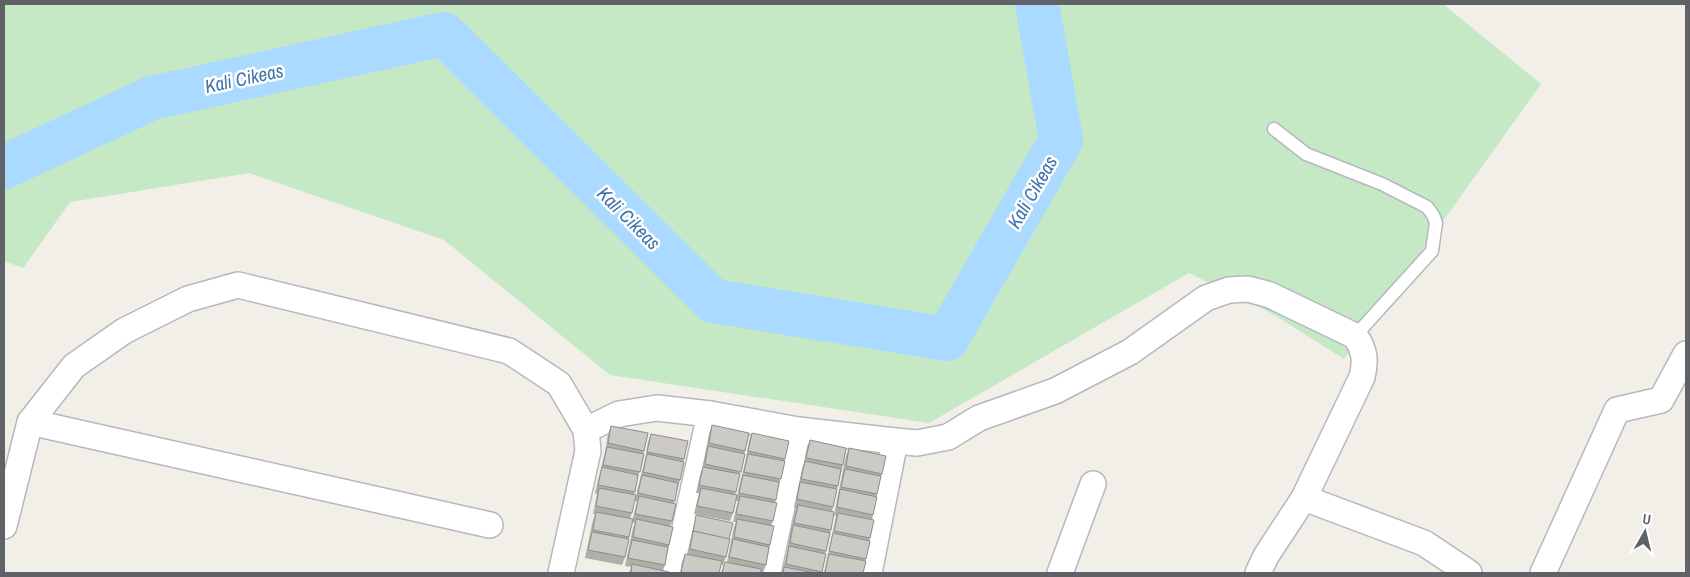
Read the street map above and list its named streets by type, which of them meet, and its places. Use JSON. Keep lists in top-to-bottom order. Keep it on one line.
{"water":["Kali Cikeas"],"north":"top"}
